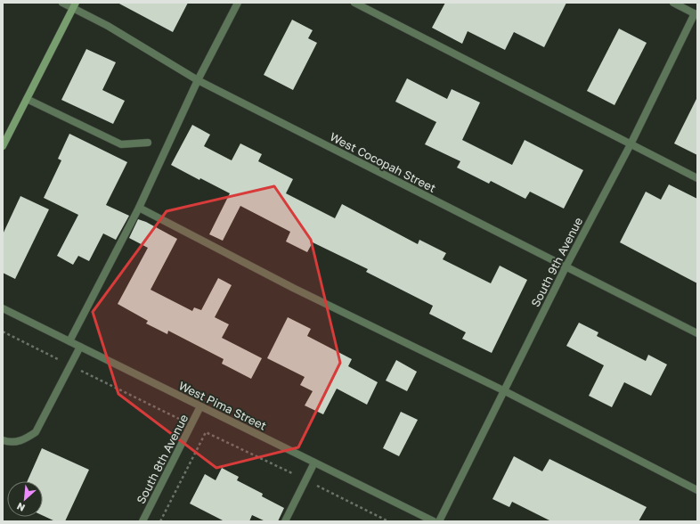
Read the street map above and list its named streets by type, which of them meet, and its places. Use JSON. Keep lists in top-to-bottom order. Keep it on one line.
{"streets":{"street":["West Cocopah Street","South 9th Avenue","West Pima Street","South 8th Avenue"]},"crossings":[["West Cocopah Street","South 9th Avenue"],["West Pima Street","South 8th Avenue"]],"north":"bottom left"}
